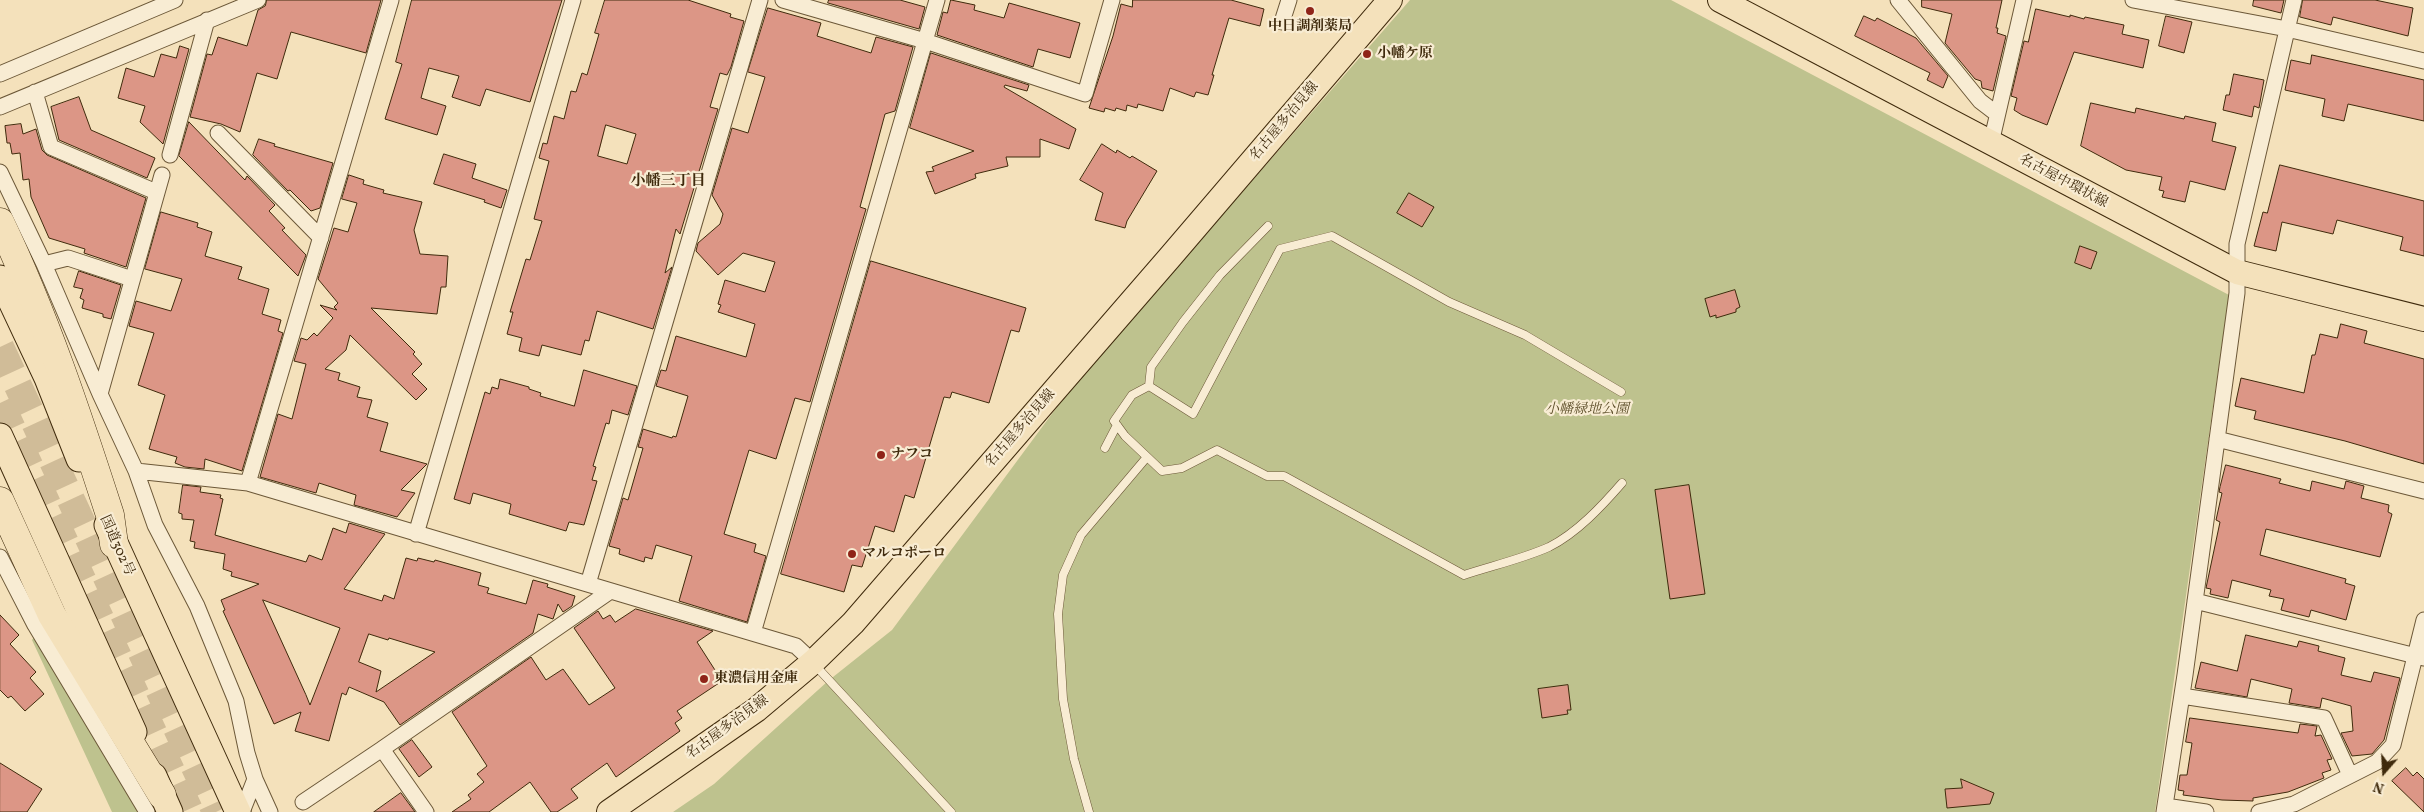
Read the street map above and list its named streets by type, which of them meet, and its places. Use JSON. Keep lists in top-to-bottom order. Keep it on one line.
{"streets":{"highway":["国道302号"],"main road":["名古屋多治見線","名古屋中環状線"]},"districts":["小幡三丁目"],"parks":["小幡緑地公園"],"places":["中日調剤薬局","小幡ケ原","ナフコ","マルコポーロ","東濃信用金庫"],"north":"bottom"}
